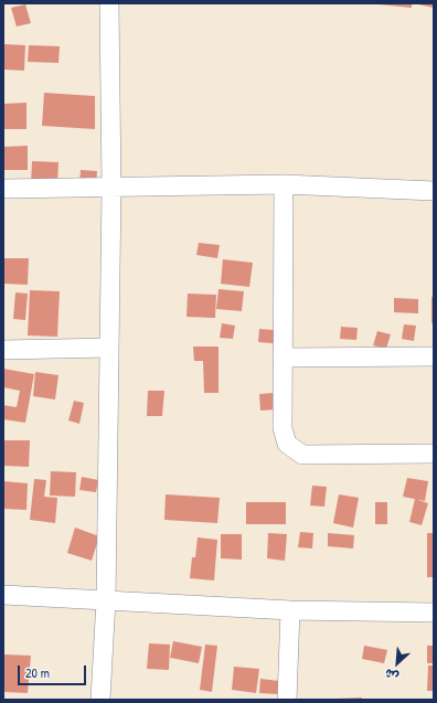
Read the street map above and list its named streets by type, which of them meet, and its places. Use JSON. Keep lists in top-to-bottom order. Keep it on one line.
{"scale_bar":"20 m","north":"bottom left"}
